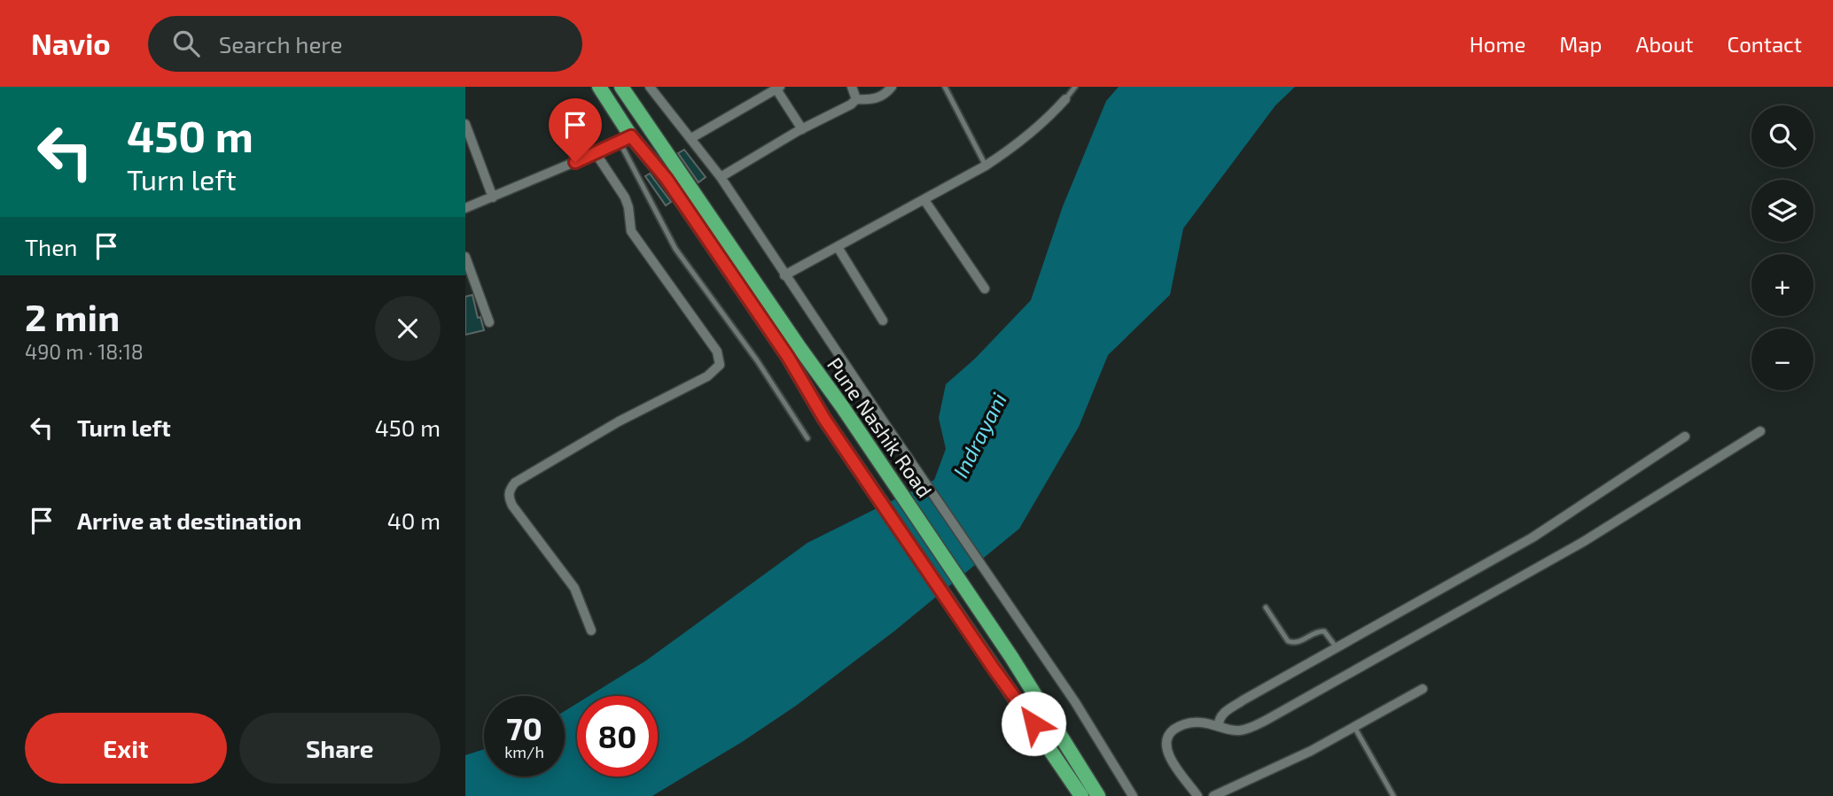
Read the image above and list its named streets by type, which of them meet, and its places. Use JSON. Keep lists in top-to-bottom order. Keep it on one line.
{"streets":{"highway":["Pune Nashik Road"]},"water":["Indrayani"],"page":{"header":"Navio","search":"Search here","nav":["Home","Map","About","Contact"],"turn":["450 m","Turn left"],"map_buttons":["+","−"],"then":"Then","heading":["2 min","490 m · 18:18"],"list":[{"name":"Turn left","value":"450 m"},{"name":"Arrive at destination","value":"40 m"}],"speed":"70 km/h","limit":"80","buttons":["Exit","Share"]}}
